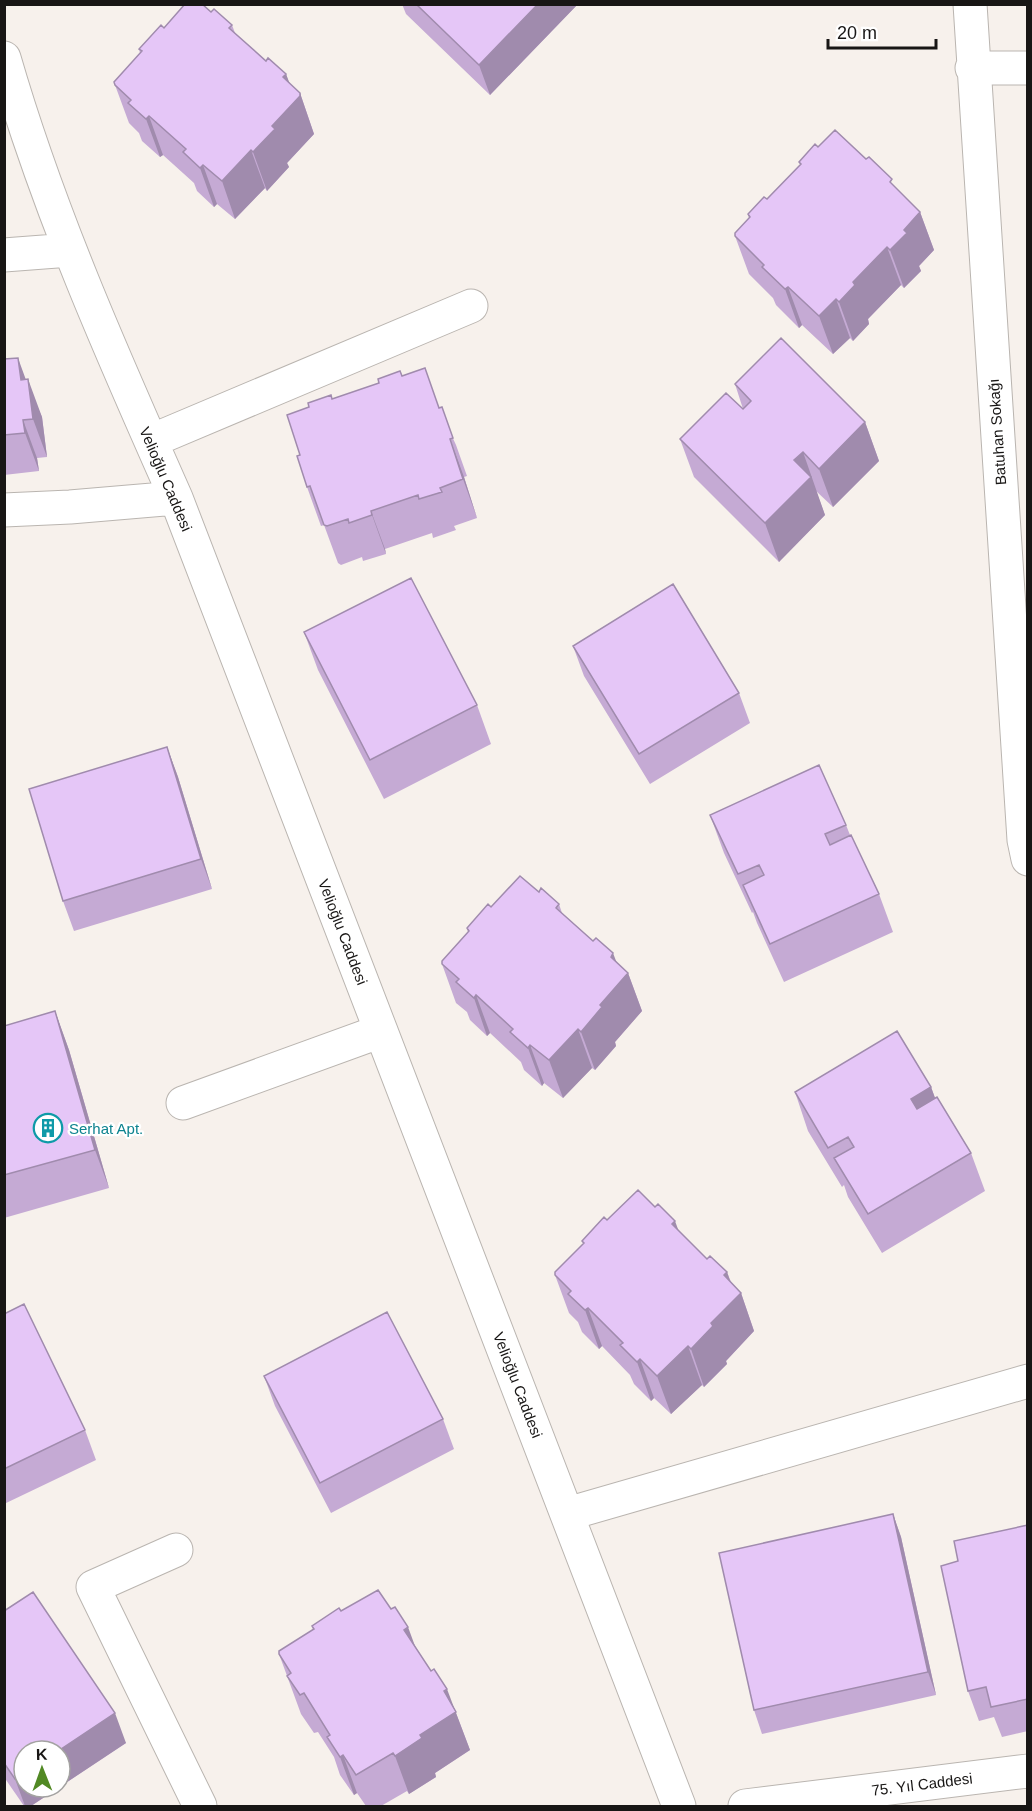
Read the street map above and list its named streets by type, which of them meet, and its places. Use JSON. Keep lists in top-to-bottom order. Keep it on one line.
{"streets":{"street":["Batuhan Sokağı","Velioğlu Caddesi","75. Yıl Caddesi"]},"places":{"building":["Serhat Apt."]},"scale_bar":"20 m","north":"top"}
